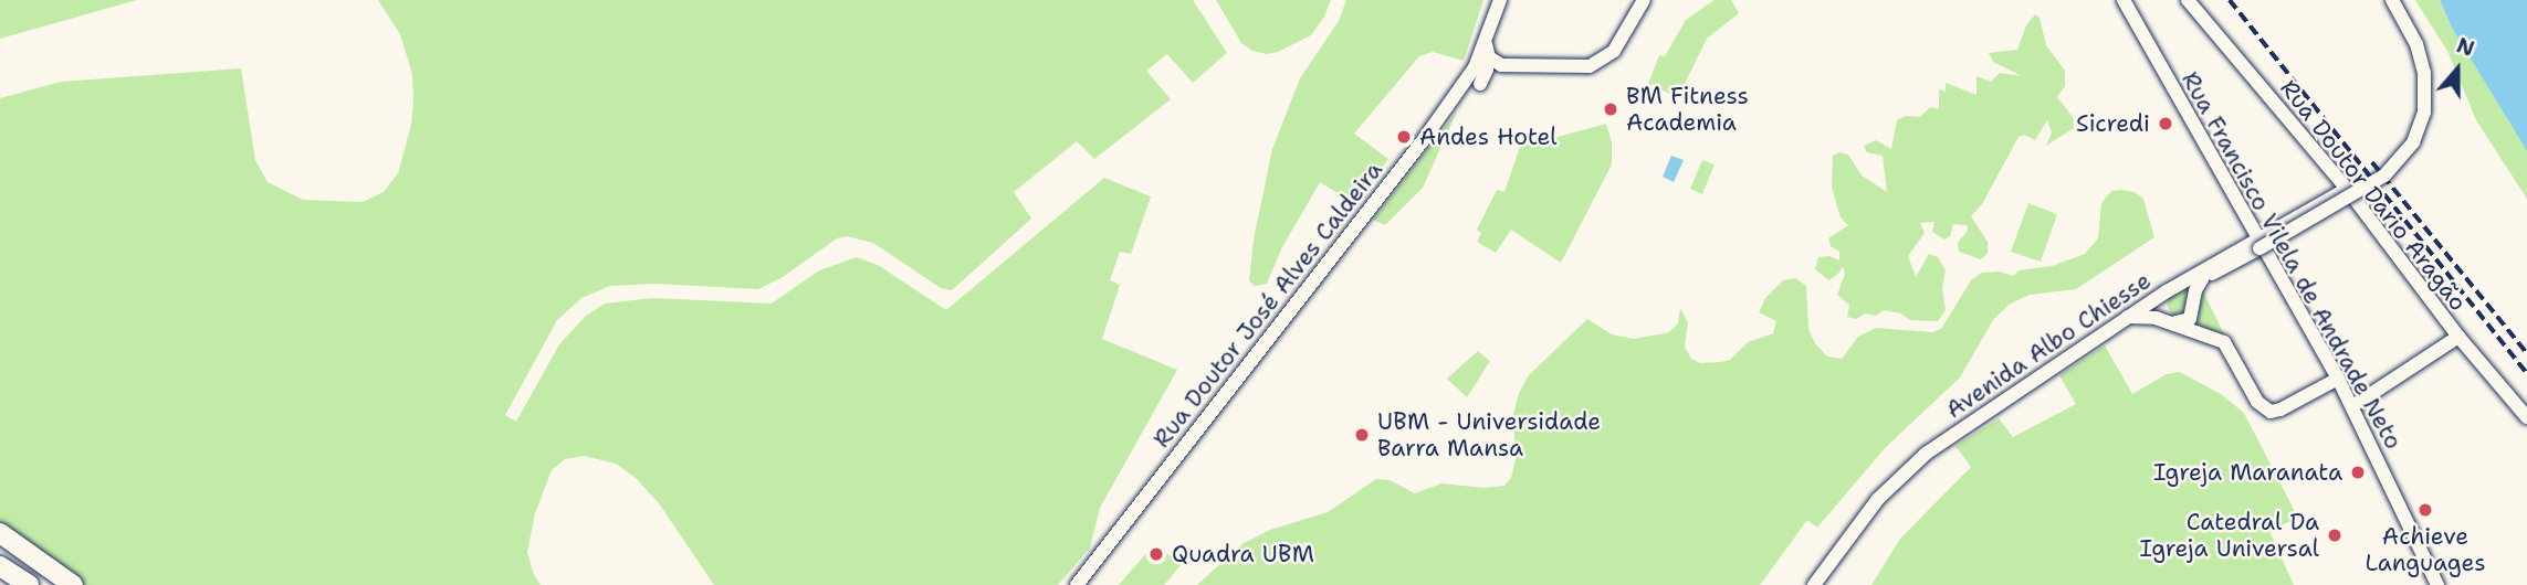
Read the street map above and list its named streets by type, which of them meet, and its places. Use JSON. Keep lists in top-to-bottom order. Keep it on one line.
{"streets":{"street":["Rua Doutor Dario Aragão","Rua Francisco Vilela de Andrade Neto","Rua Doutor José Alves Caldeira","Avenida Albo Chiesse"]},"crossings":[["Rua Doutor Dario Aragão","Avenida Albo Chiesse"],["Rua Francisco Vilela de Andrade Neto","Avenida Albo Chiesse"]],"places":["BM Fitness Academia","Sicredi","Andes Hotel","UBM - Universidade Barra Mansa","Igreja Maranata","Achieve Languages","Catedral Da Igreja Universal","Quadra UBM"],"north":"top"}
